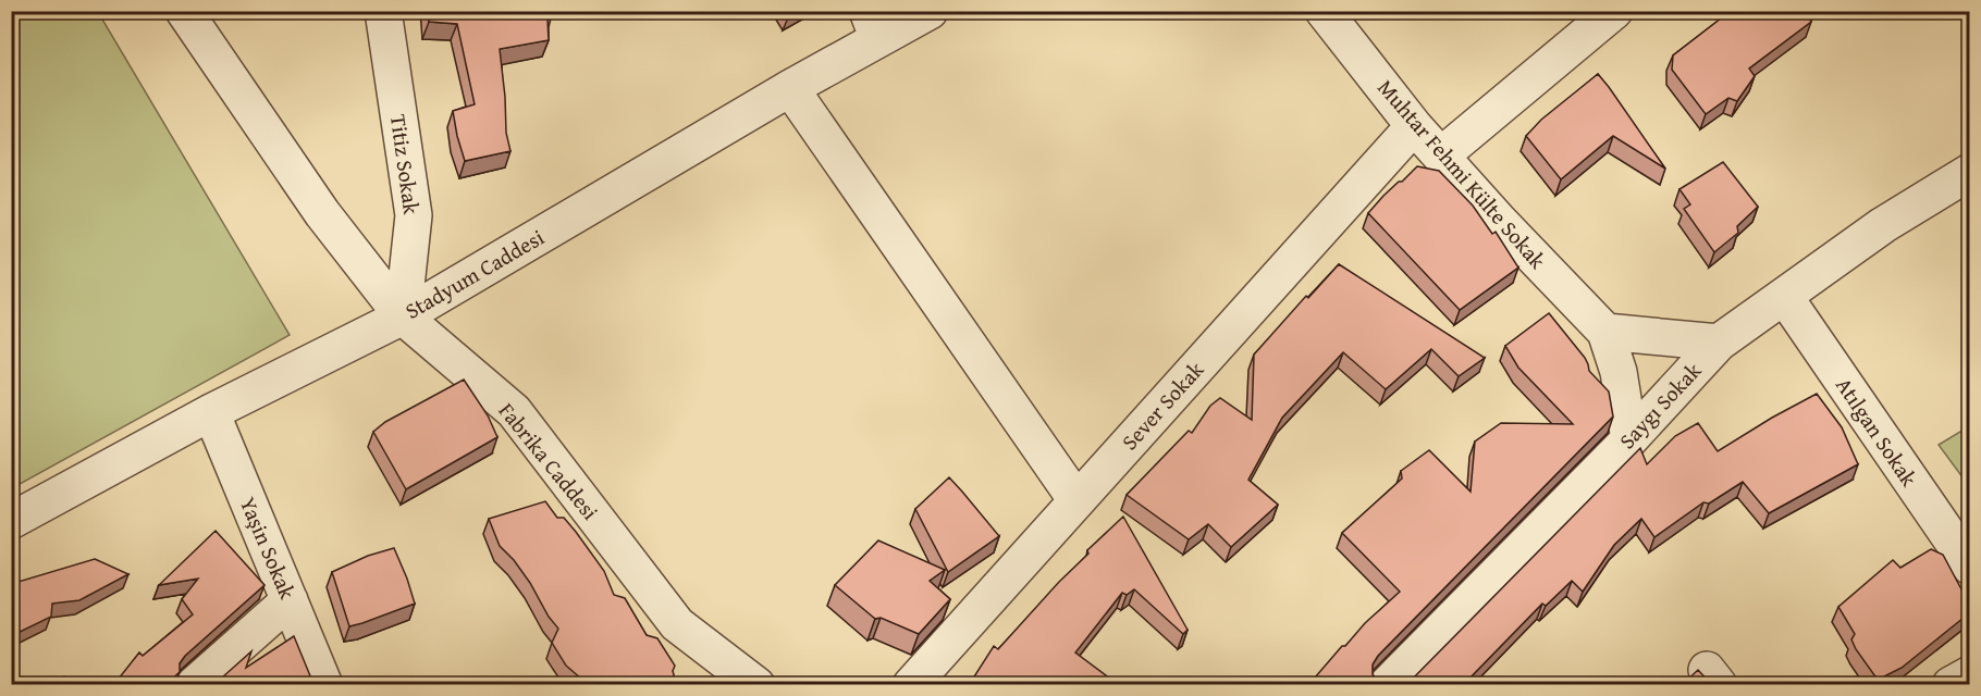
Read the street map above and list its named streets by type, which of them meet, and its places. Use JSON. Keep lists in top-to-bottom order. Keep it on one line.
{"streets":{"street":["Titiz Sokak","Muhtar Fehmi Külte Sokak","Stadyum Caddesi","Sever Sokak","Saygı Sokak","Atılgan Sokak","Fabrika Caddesi","Yaşin Sokak"]},"crossings":[["Titiz Sokak","Stadyum Caddesi"],["Titiz Sokak","Fabrika Caddesi"],["Muhtar Fehmi Külte Sokak","Sever Sokak"],["Muhtar Fehmi Külte Sokak","Saygı Sokak"],["Stadyum Caddesi","Fabrika Caddesi"],["Stadyum Caddesi","Yaşin Sokak"],["Saygı Sokak","Atılgan Sokak"]]}
